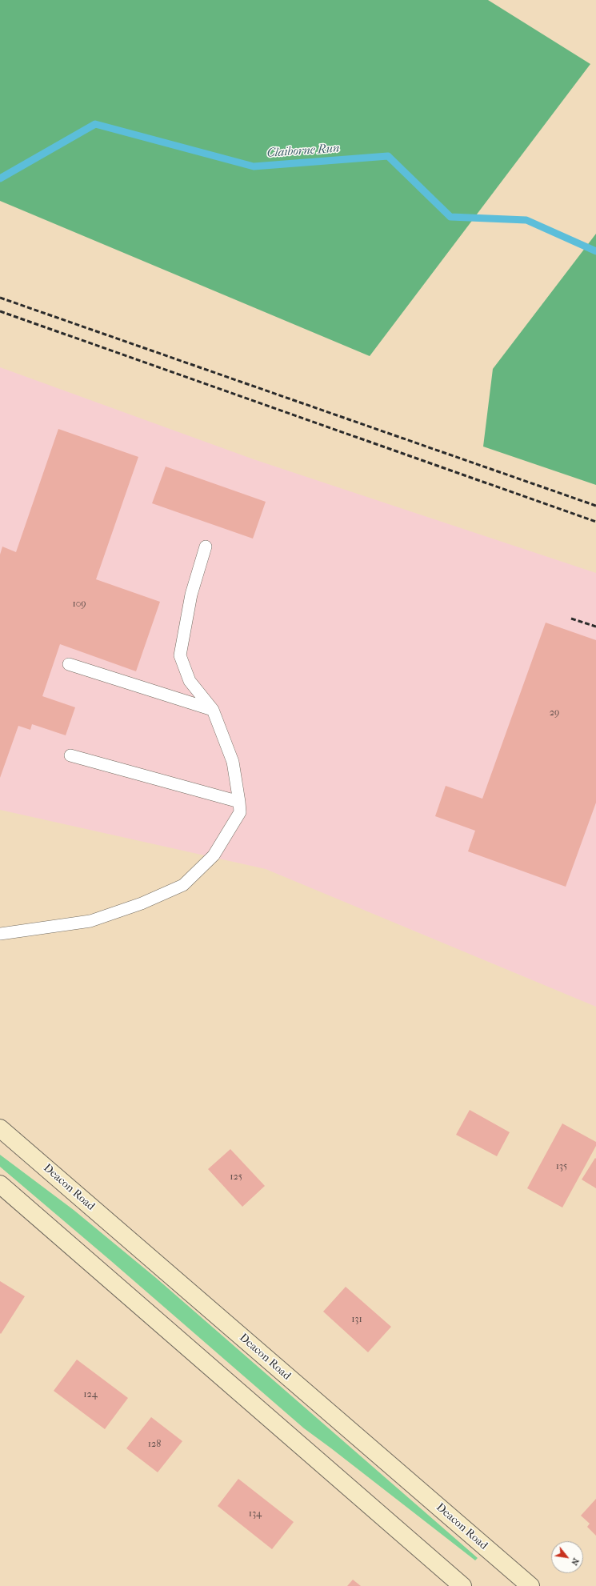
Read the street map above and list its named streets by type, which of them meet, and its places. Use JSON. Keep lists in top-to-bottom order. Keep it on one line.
{"streets":{"main road":["Deacon Road"]},"water":["Claiborne Run"],"house_numbers":["109","29","135","125","131","124","128","134"],"north":"bottom right"}
